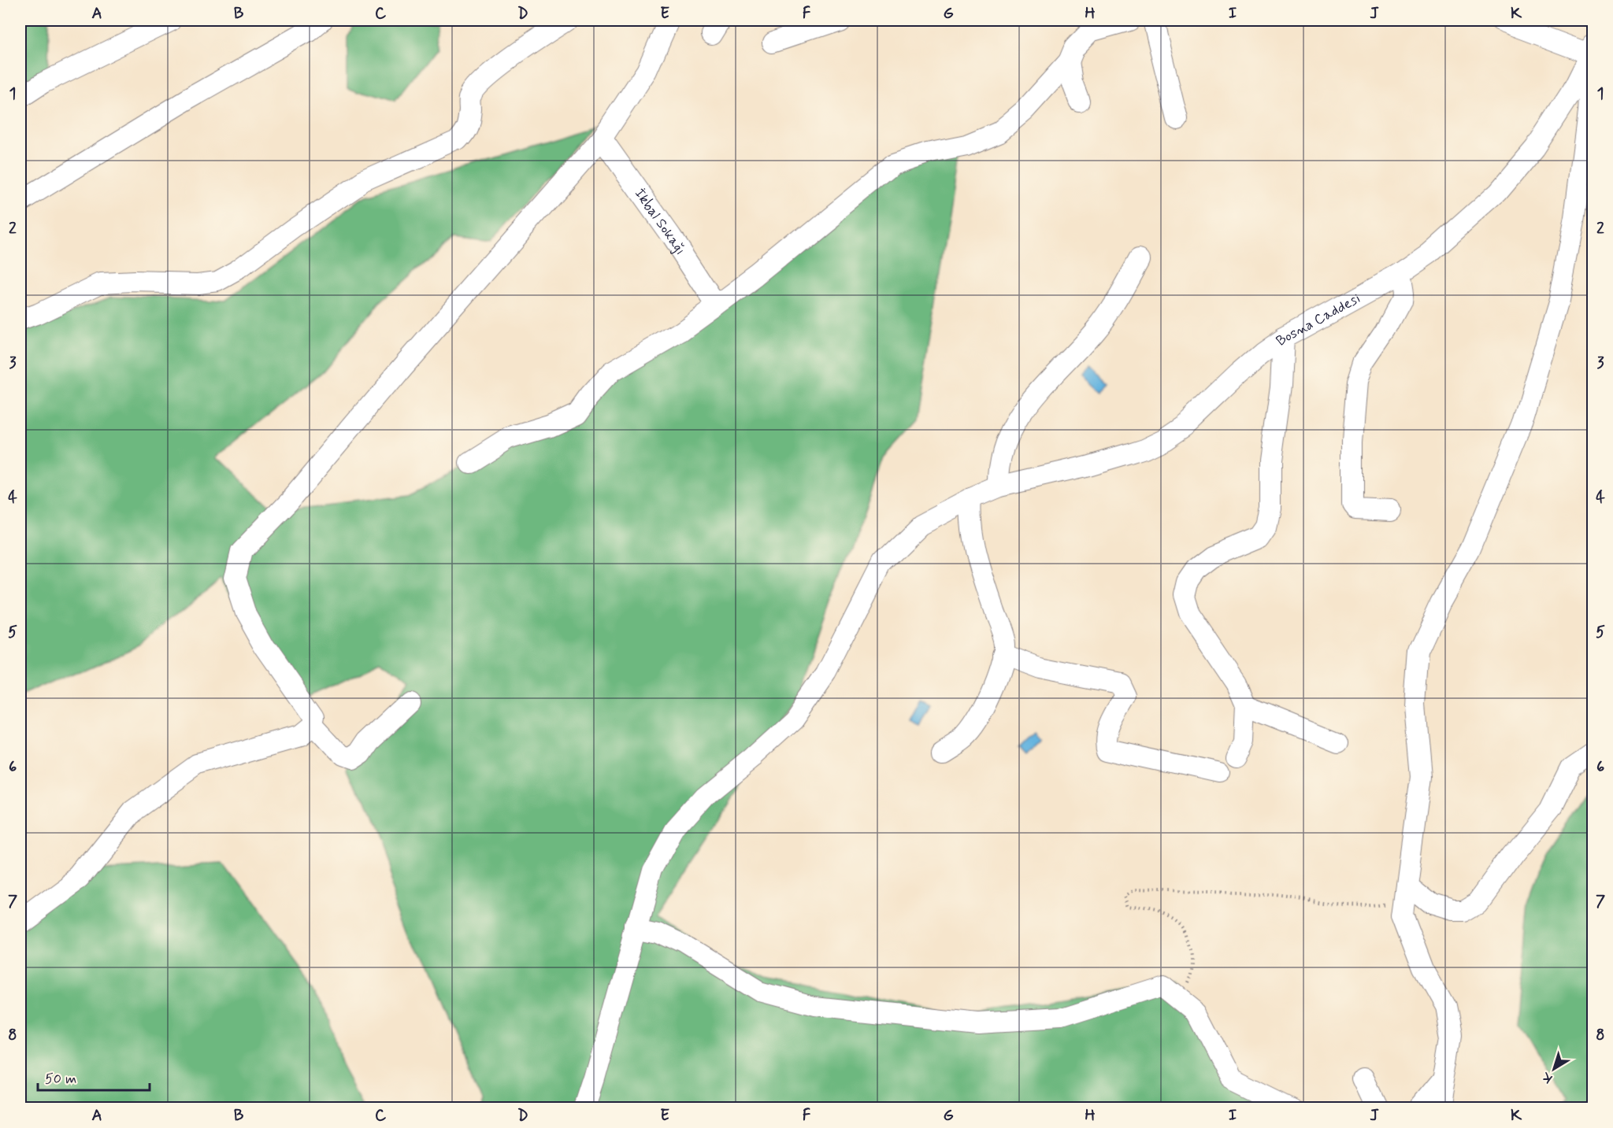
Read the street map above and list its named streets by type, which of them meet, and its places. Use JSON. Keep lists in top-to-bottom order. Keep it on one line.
{"streets":{"street":["İkbal Sokağı","Bosna Caddesi"]},"scale_bar":"50 m","north":"bottom left","grid":{"columns":["A","B","C","D","E","F","G","H","I","J","K"],"rows":["1","2","3","4","5","6","7","8"]}}
